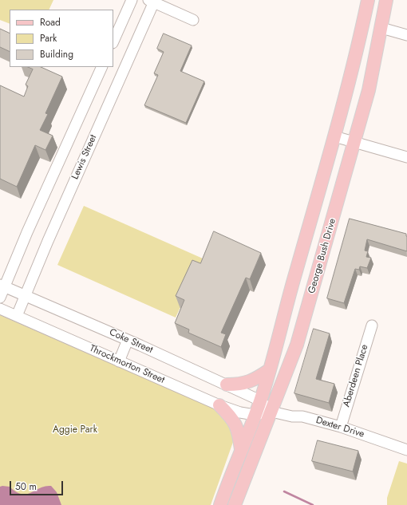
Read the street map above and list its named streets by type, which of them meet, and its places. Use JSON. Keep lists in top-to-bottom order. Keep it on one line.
{"streets":{"main road":["George Bush Drive"],"street":["Lewis Street","Coke Street","Throckmorton Street","Aberdeen Place","Dexter Drive"]},"crossings":[["Lewis Street","Coke Street"],["Lewis Street","Throckmorton Street"],["George Bush Drive","Coke Street"],["George Bush Drive","Throckmorton Street"],["George Bush Drive","Dexter Drive"],["Coke Street","Throckmorton Street"],["Coke Street","Dexter Drive"],["Throckmorton Street","Dexter Drive"],["Aberdeen Place","Dexter Drive"]],"parks":["Aggie Park"],"legend":["Road","Park","Building"],"scale_bar":"50 m"}
